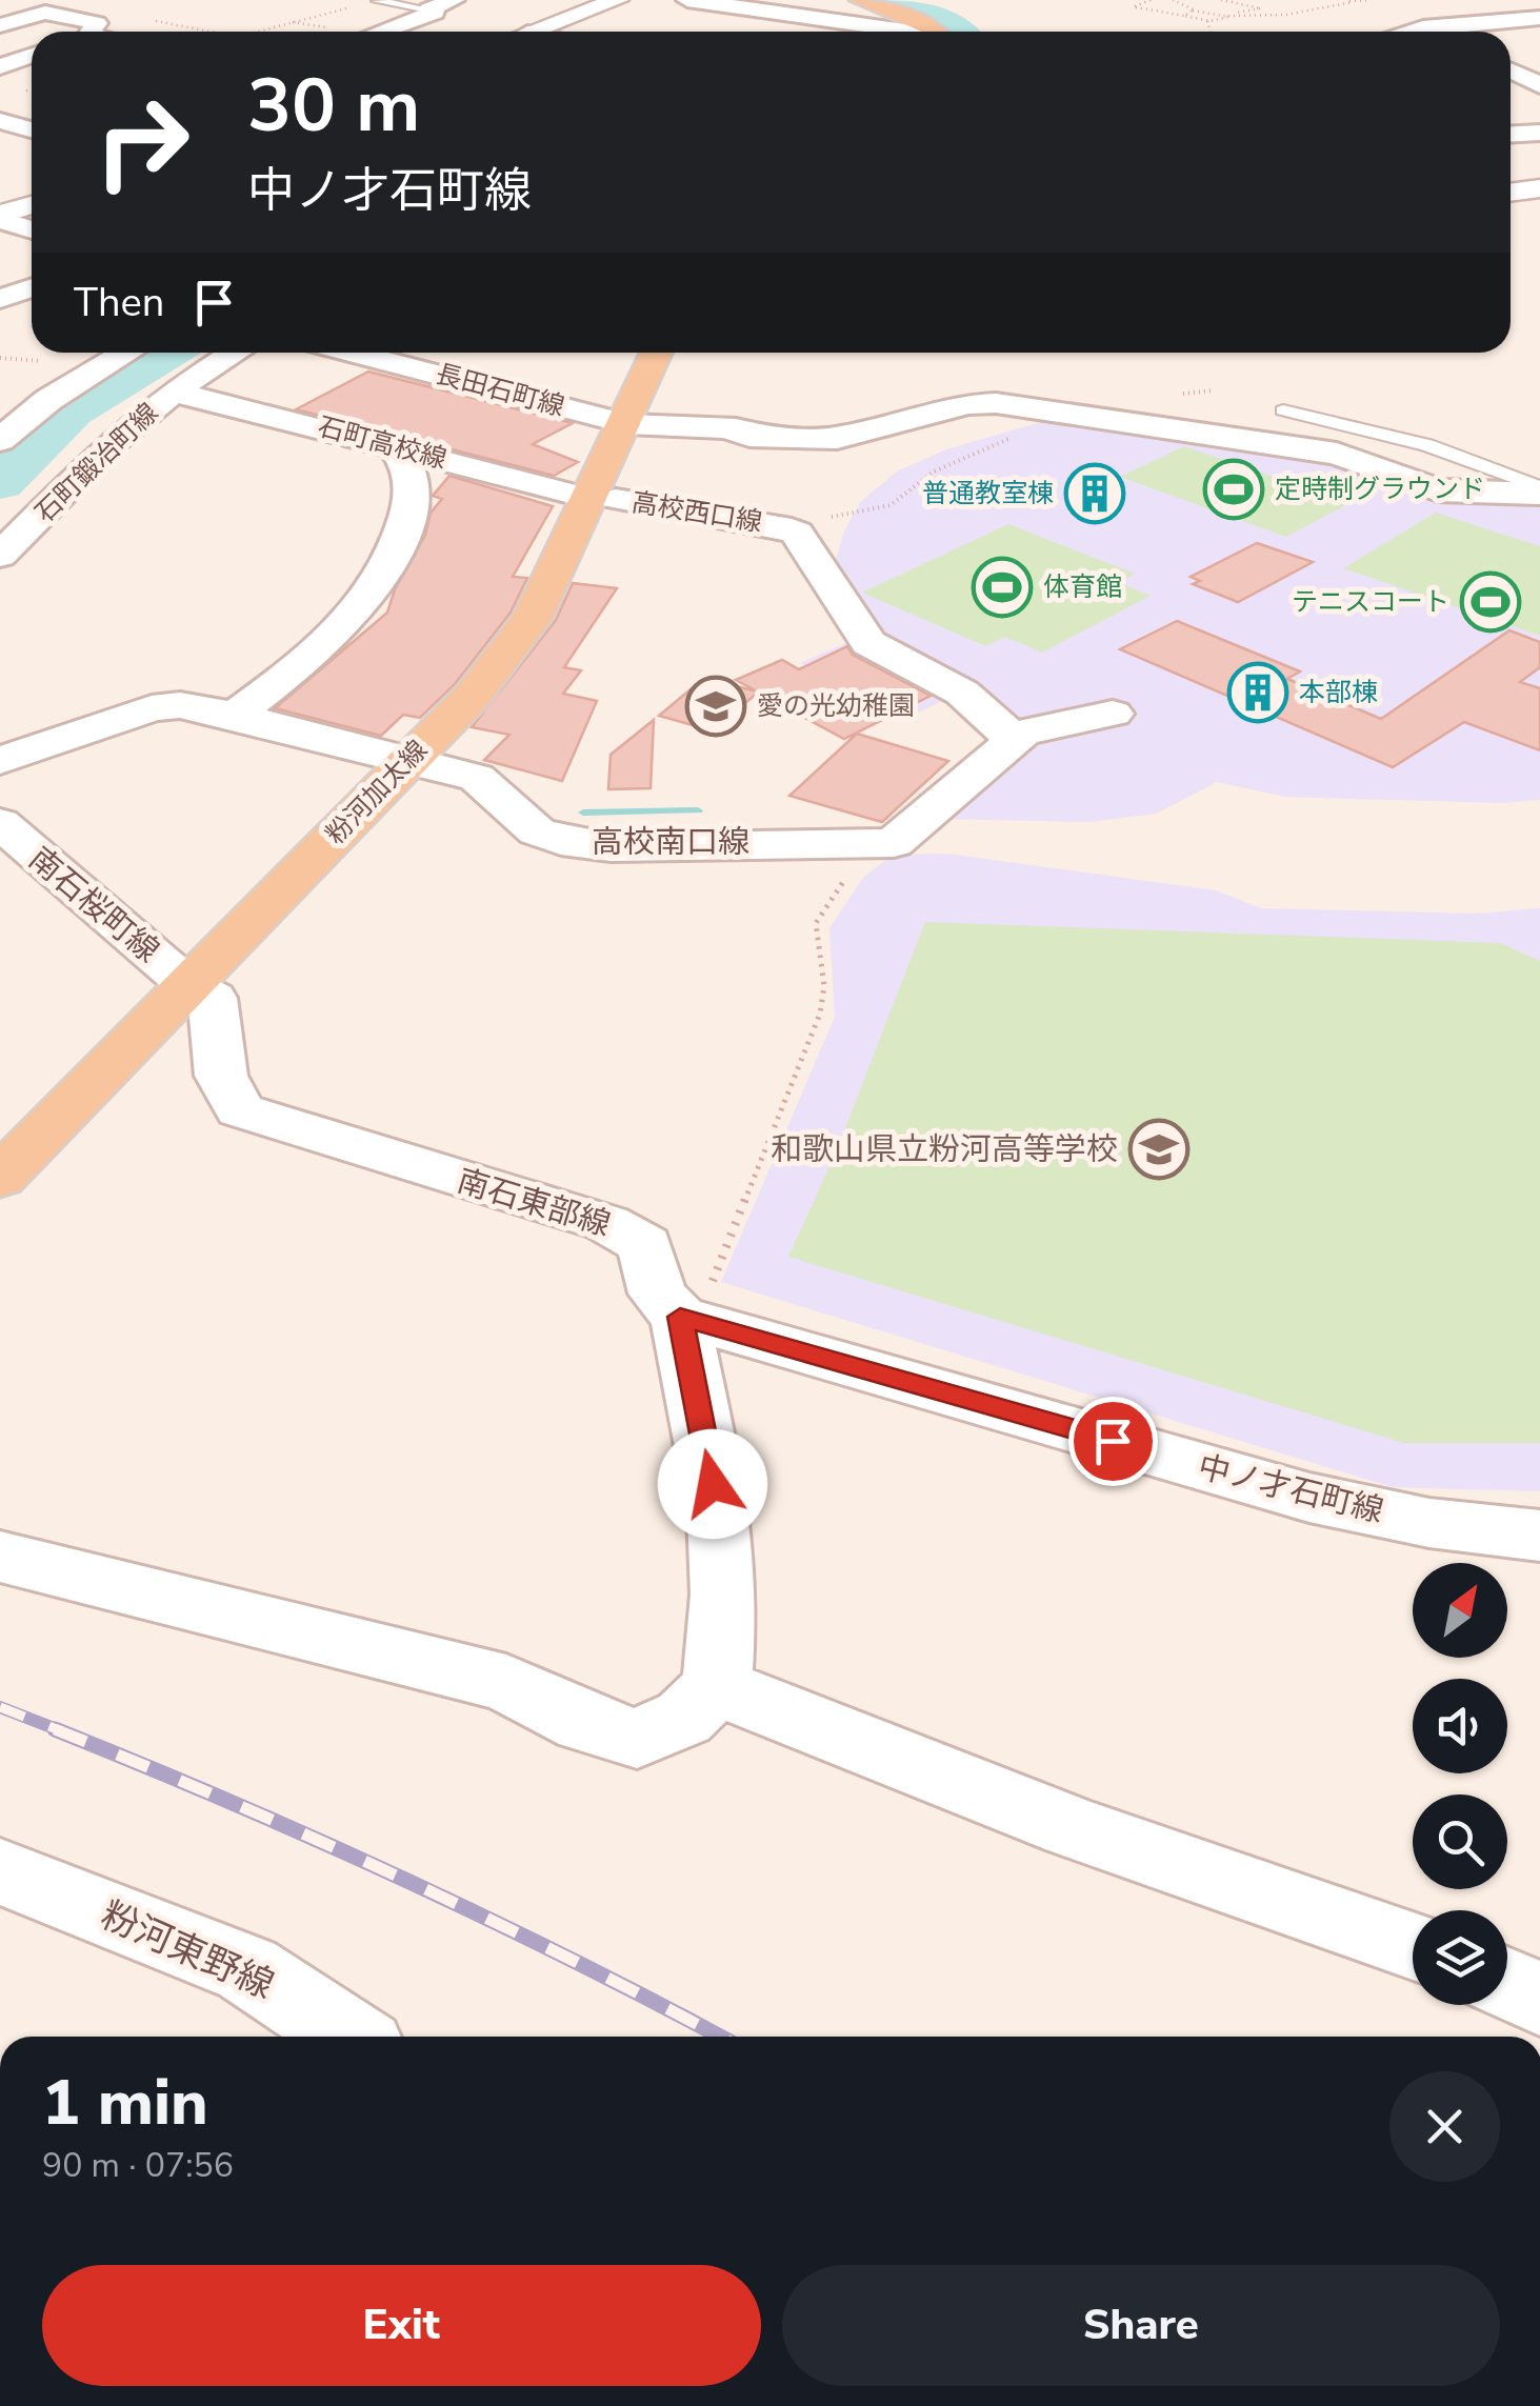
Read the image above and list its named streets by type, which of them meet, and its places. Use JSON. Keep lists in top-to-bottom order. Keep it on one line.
{"streets":{"main road":["粉河加太線"],"street":["長田石町線","石町高校線","石町鍛冶町線","高校西口線","高校南口線","南石桜町線","南石東部線","中ノ才石町線","粉河東野線"]},"crossings":[["長田石町線","粉河加太線"],["石町高校線","石町鍛冶町線"],["石町高校線","高校西口線"],["石町高校線","粉河加太線"],["高校西口線","粉河加太線"],["粉河加太線","高校南口線"],["粉河加太線","南石桜町線"],["粉河加太線","南石東部線"],["南石桜町線","南石東部線"],["南石東部線","中ノ才石町線"]],"places":{"sports":["定時制グラウンド","体育館","テニスコート"],"building":["普通教室棟","本部棟"],"school or university":["愛の光幼稚園","和歌山県立粉河高等学校"]},"north":"top right","page":{"turn":["30 m","中ノ才石町線"],"then":"Then","heading":["1 min","90 m · 07:56"],"buttons":["Exit","Share"]}}
